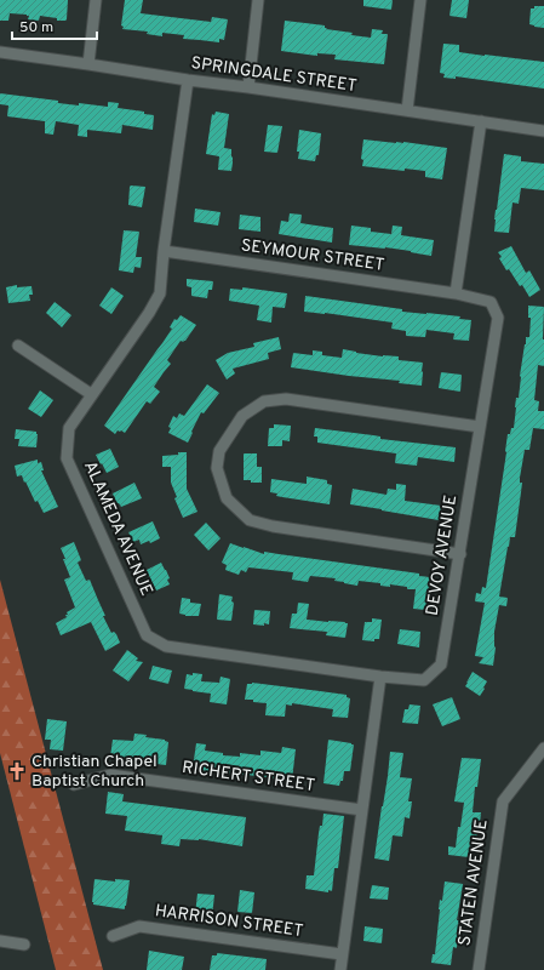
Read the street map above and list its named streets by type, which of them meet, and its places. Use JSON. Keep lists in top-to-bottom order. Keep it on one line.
{"streets":{"street":["SPRINGDALE STREET","SEYMOUR STREET","ALAMEDA AVENUE","DEVOY AVENUE","RICHERT STREET","STATEN AVENUE","HARRISON STREET"]},"crossings":[["SPRINGDALE STREET","ALAMEDA AVENUE"],["SEYMOUR STREET","ALAMEDA AVENUE"],["SEYMOUR STREET","DEVOY AVENUE"],["ALAMEDA AVENUE","DEVOY AVENUE"]],"places":{"church":["Christian Chapel Baptist Church"]},"scale_bar":"50 m"}
